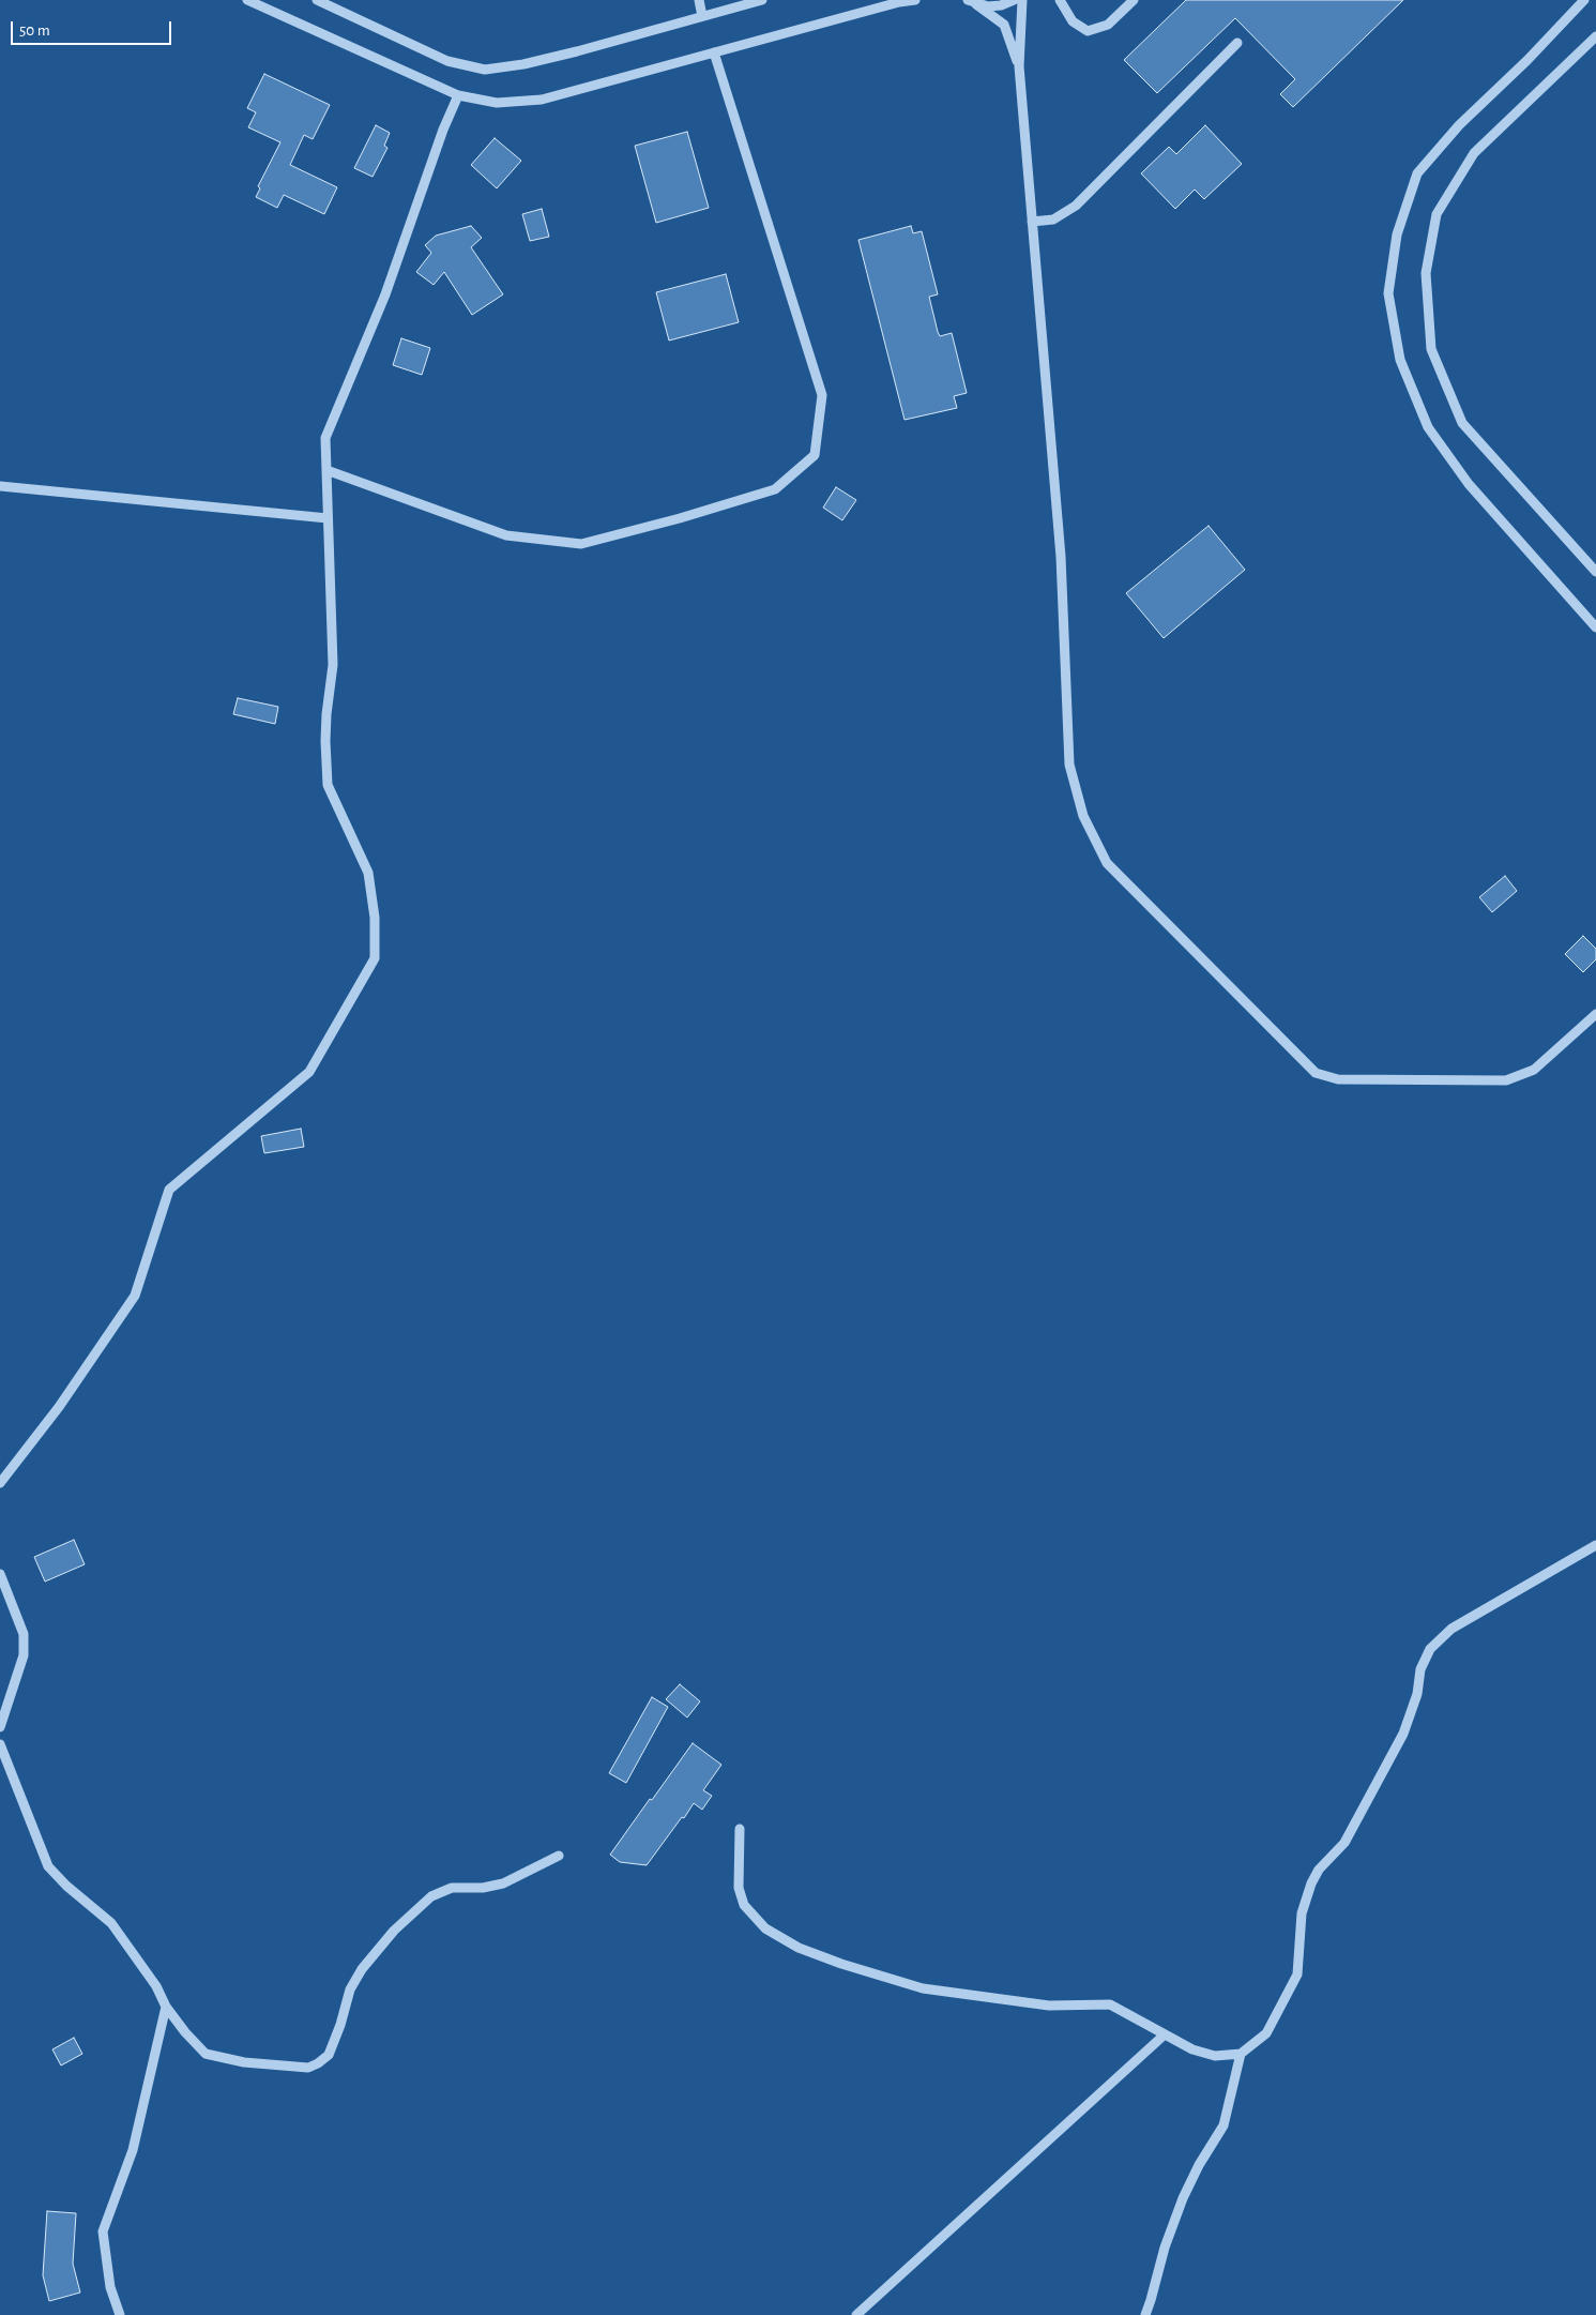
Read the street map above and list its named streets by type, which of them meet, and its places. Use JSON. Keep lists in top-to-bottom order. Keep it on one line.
{"scale_bar":"50 m"}
